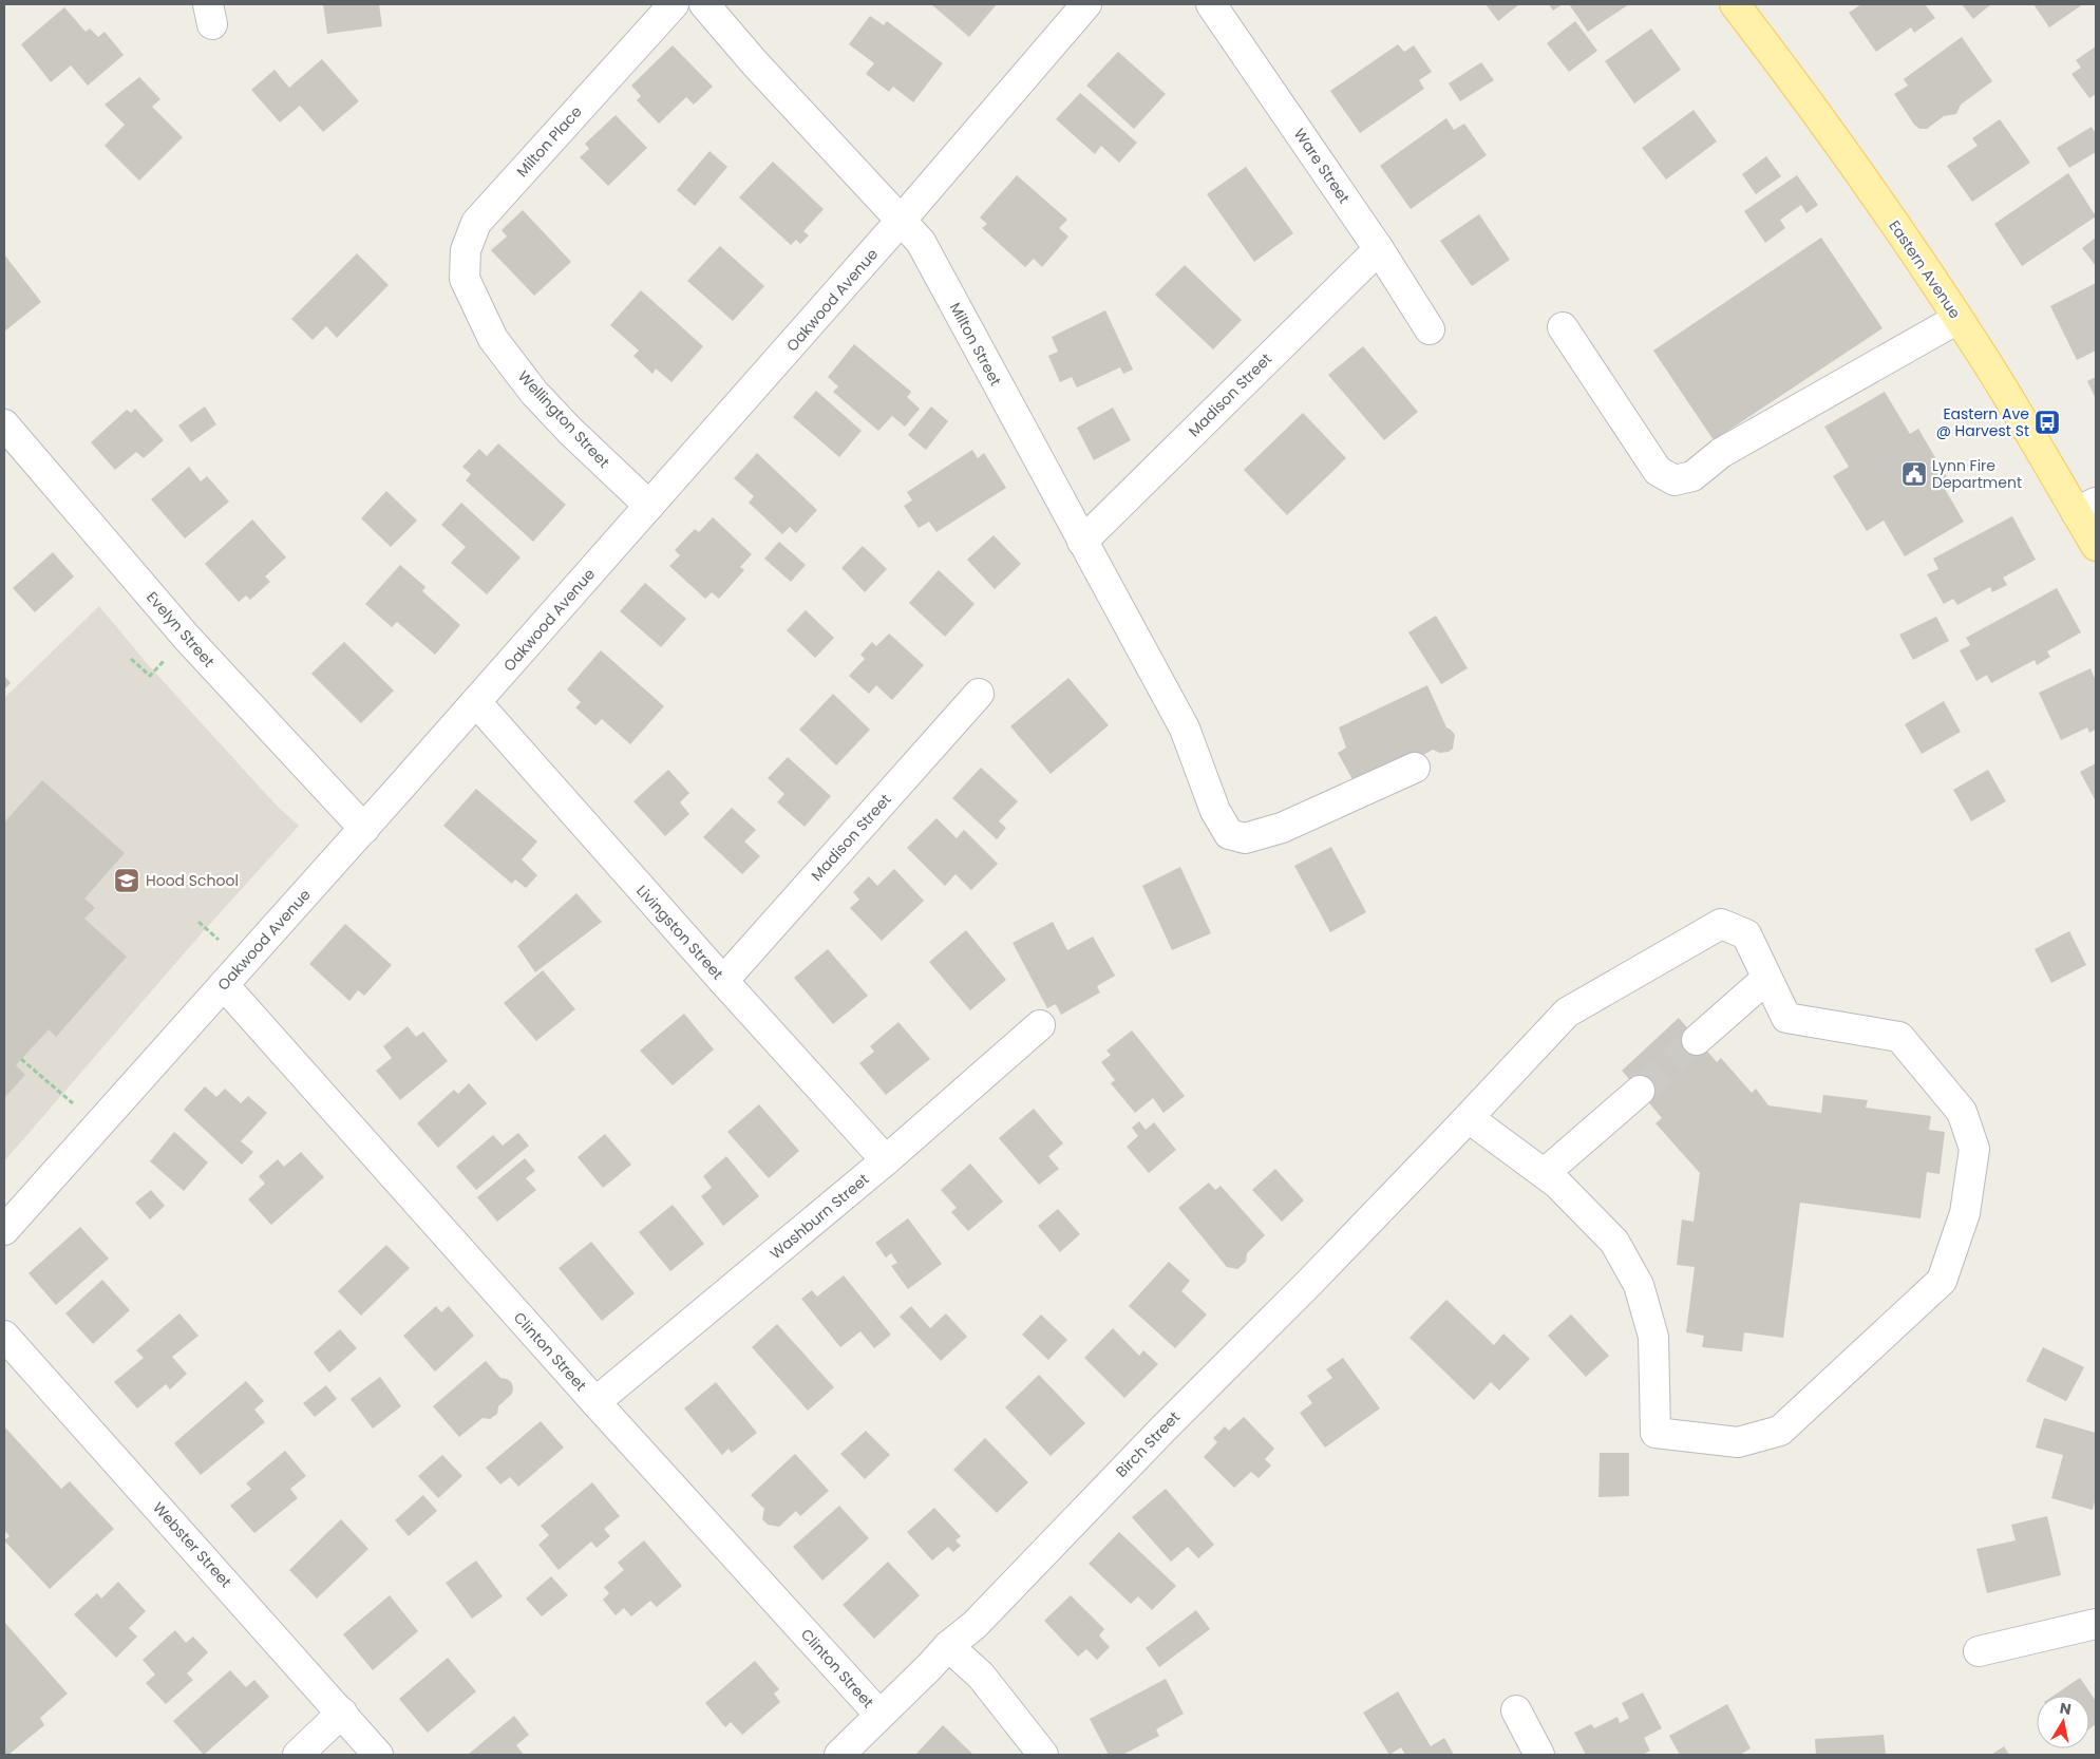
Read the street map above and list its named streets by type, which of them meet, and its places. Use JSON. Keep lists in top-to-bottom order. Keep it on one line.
{"streets":{"main road":["Eastern Avenue"],"street":["Milton Place","Ware Street","Oakwood Avenue","Milton Street","Madison Street","Wellington Street","Evelyn Street","Livingston Street","Washburn Street","Clinton Street","Birch Street","Webster Street"]},"crossings":[["Milton Place","Wellington Street"],["Ware Street","Madison Street"],["Oakwood Avenue","Milton Street"],["Oakwood Avenue","Wellington Street"],["Oakwood Avenue","Evelyn Street"],["Oakwood Avenue","Livingston Street"],["Oakwood Avenue","Clinton Street"],["Milton Street","Madison Street"],["Madison Street","Livingston Street"],["Livingston Street","Washburn Street"],["Washburn Street","Clinton Street"],["Clinton Street","Birch Street"]],"places":{"bus stop":["Eastern Ave @ Harvest St"],"public building":["Lynn Fire Department"],"school or university":["Hood School"]},"north":"top"}
